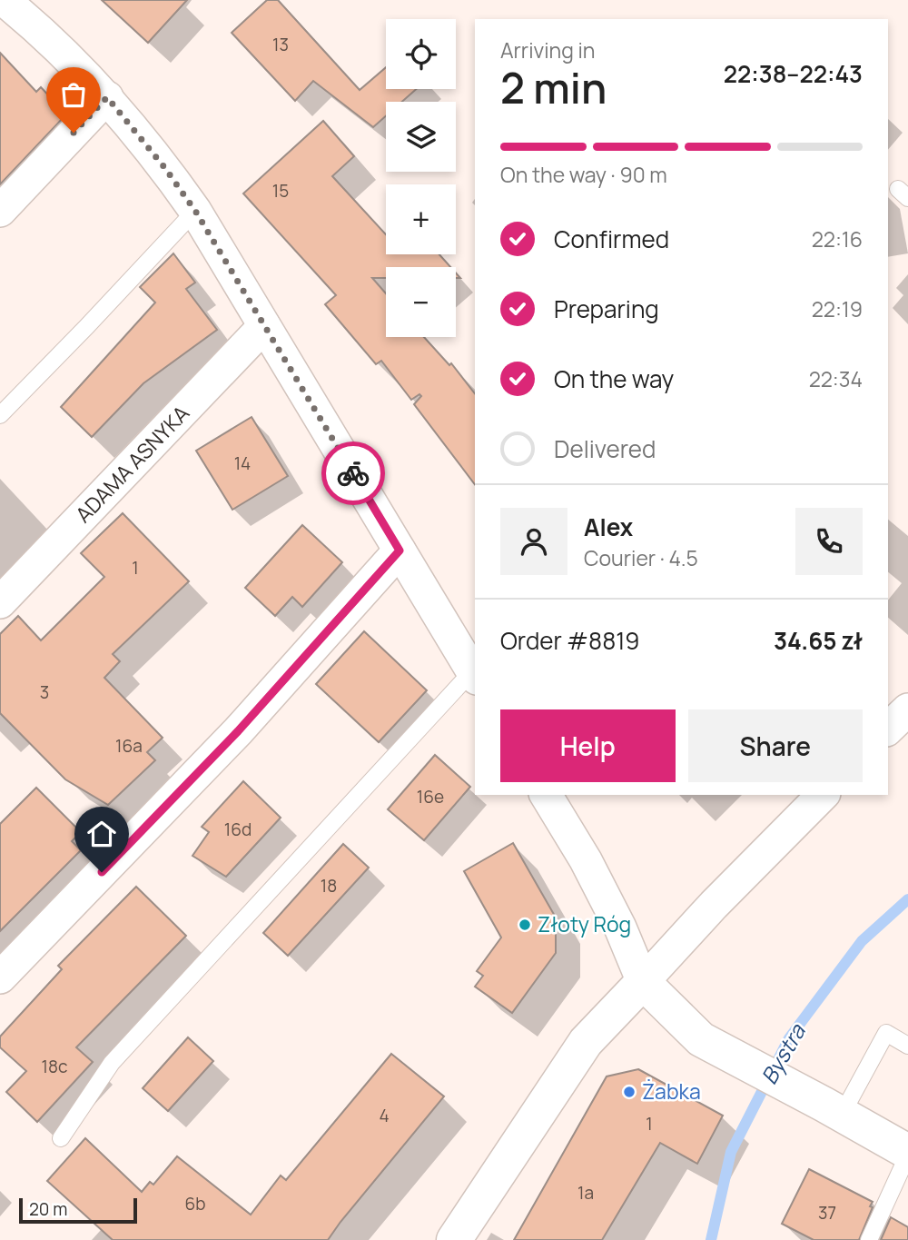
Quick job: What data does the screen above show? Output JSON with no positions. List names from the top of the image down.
{
  "streets": {
    "street": ["ADAMA ASNYKA"]
  },
  "water": ["Bystra"],
  "places": ["Złoty Róg", "Żabka"],
  "house_numbers": [
    "13",
    "15",
    "14",
    "1",
    "3",
    "16a",
    "16e",
    "16d",
    "18",
    "18c",
    "4",
    "1",
    "1a",
    "6b",
    "37"
  ],
  "scale_bar": "20 m",
  "page": {
    "map_buttons": ["+", "−"],
    "heading": ["2 min", "Arriving in", "22:38–22:43"],
    "panel": [
      "Alex",
      "Courier · 4.5",
      "Order #8819",
      "34.65 zł"
    ],
    "bar": "On the way · 90 m",
    "list": [
      ["Confirmed", "22:16"],
      ["Preparing", "22:19"],
      ["On the way", "22:34"],
      "Delivered"
    ],
    "buttons": ["Help", "Share"],
    "scale": "20 m"
  }
}
